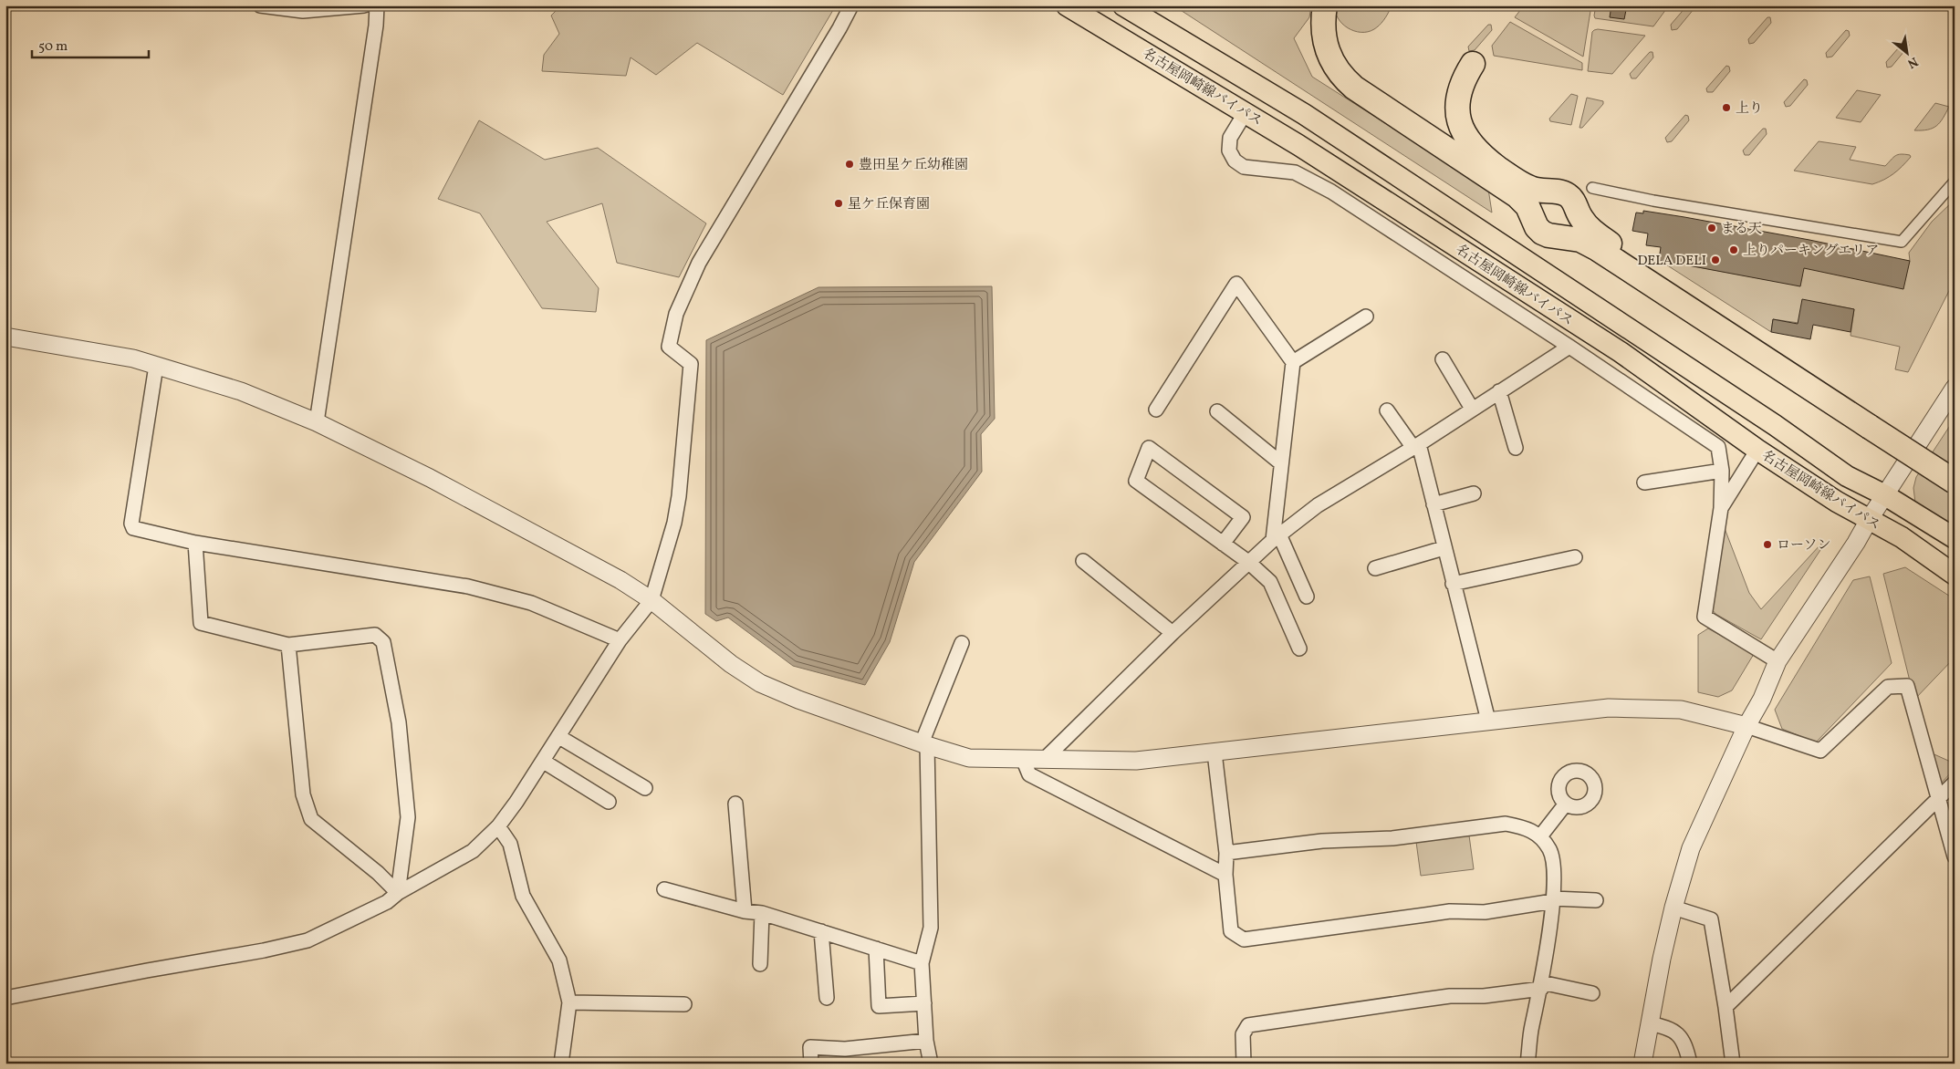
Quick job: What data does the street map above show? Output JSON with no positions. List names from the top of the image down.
{
  "streets": {
    "main road": ["名古屋岡崎線バイパス"]
  },
  "places": [
    "上り",
    "豊田星ケ丘幼稚園",
    "星ケ丘保育園",
    "まる天",
    "上りパーキングエリア",
    "DELA DELI",
    "ローソン"
  ],
  "scale_bar": "50 m",
  "north": "bottom right"
}
